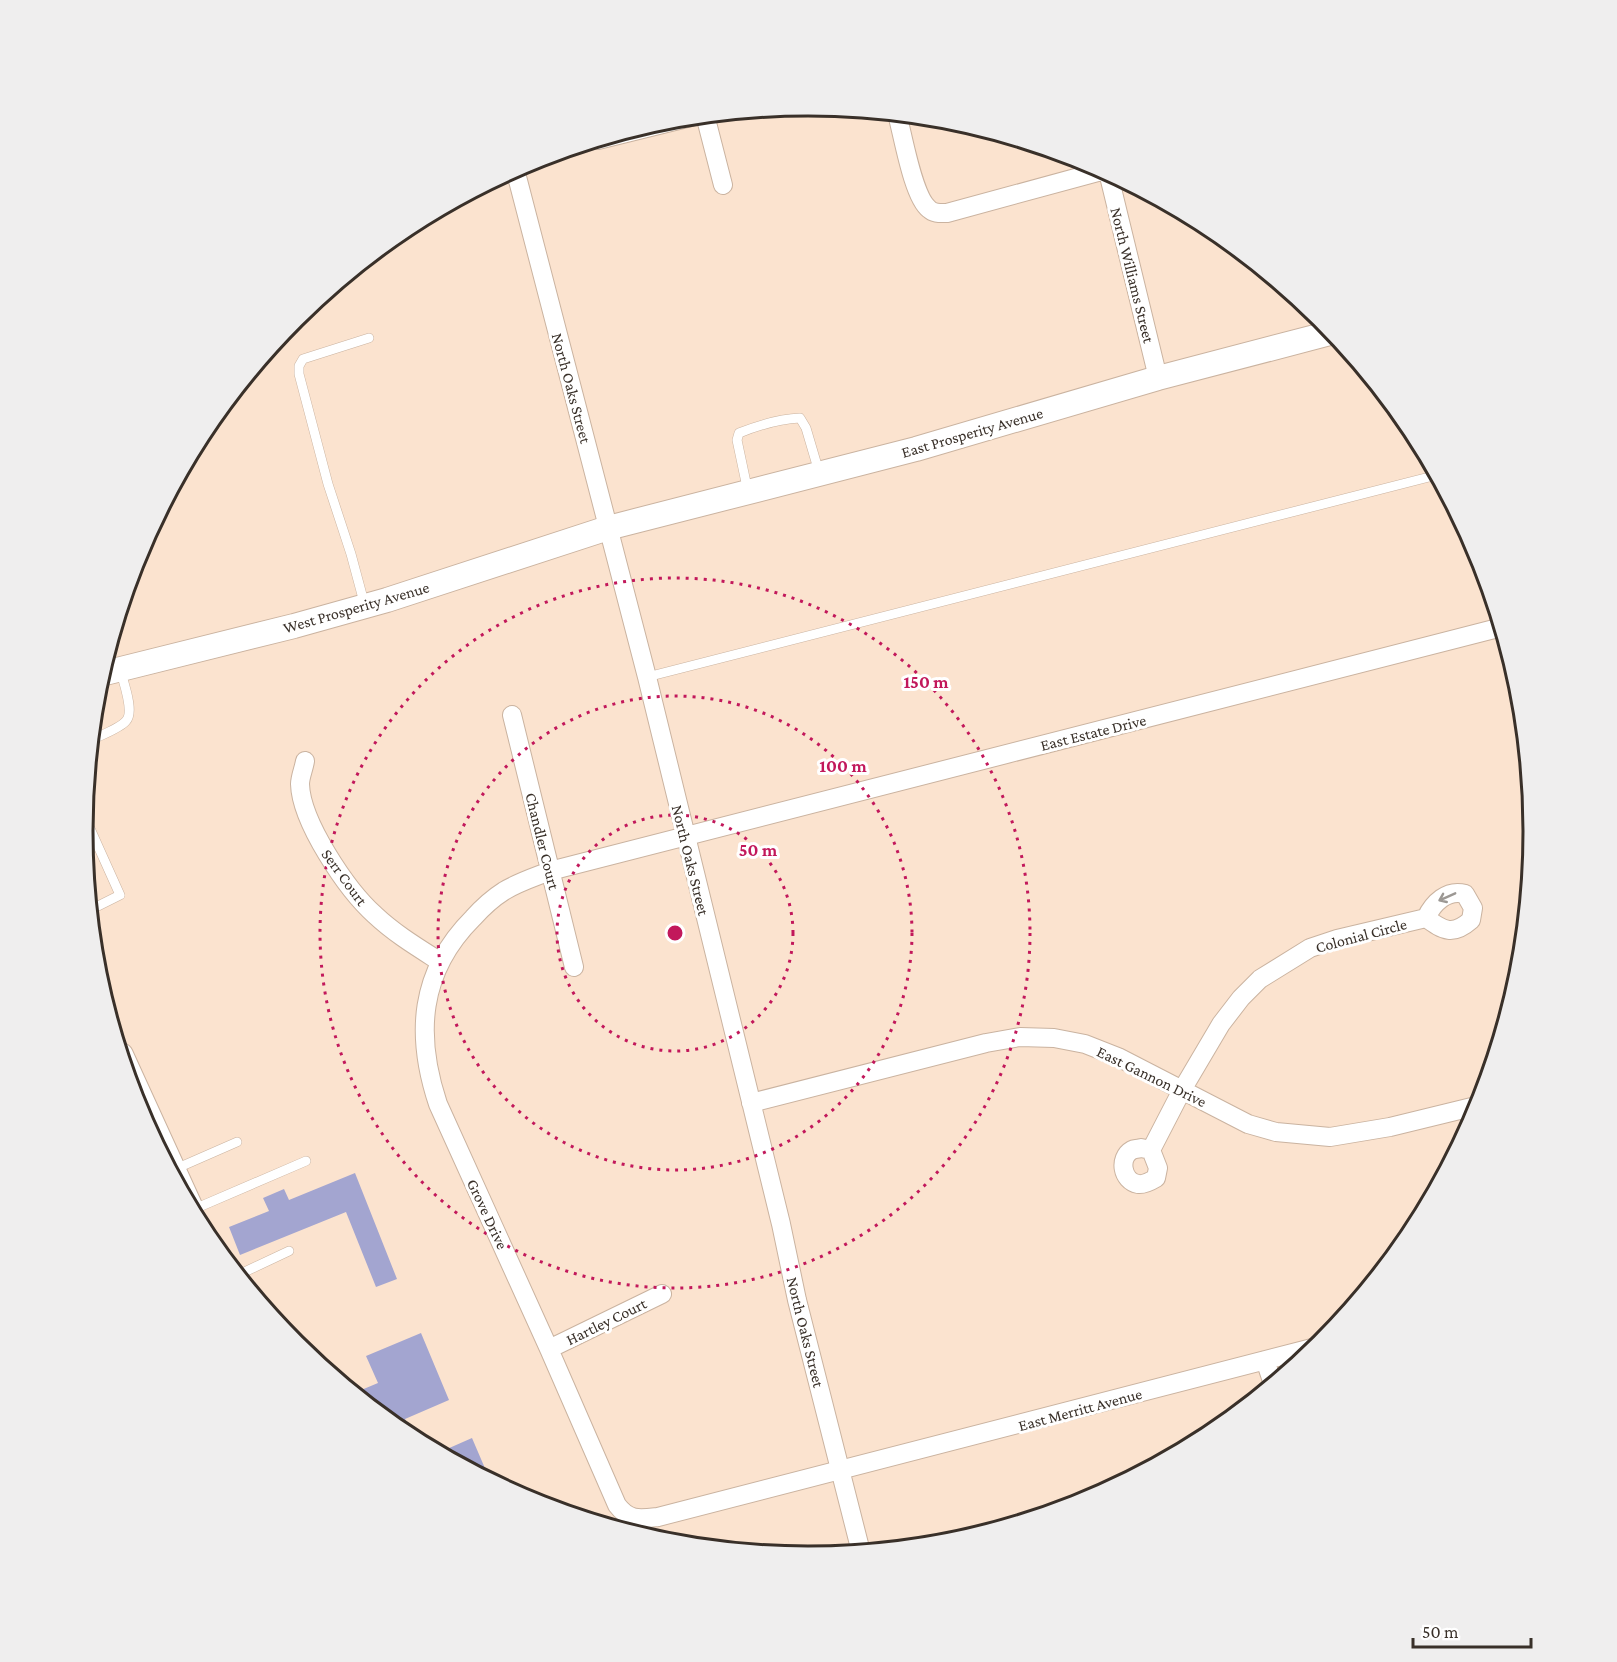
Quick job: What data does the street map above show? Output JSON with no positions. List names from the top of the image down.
{
  "streets": {
    "main road": ["East Prosperity Avenue", "West Prosperity Avenue"],
    "street": [
      "North Williams Street",
      "North Oaks Street",
      "East Estate Drive",
      "Chandler Court",
      "Serr Court",
      "Colonial Circle",
      "East Gannon Drive",
      "Grove Drive",
      "Hartley Court",
      "East Merritt Avenue"
    ]
  },
  "crossings": [
    ["North Williams Street", "East Prosperity Avenue"],
    ["North Oaks Street", "East Prosperity Avenue"],
    ["North Oaks Street", "West Prosperity Avenue"],
    ["North Oaks Street", "East Estate Drive"],
    ["North Oaks Street", "East Gannon Drive"],
    ["North Oaks Street", "Grove Drive"],
    ["North Oaks Street", "East Merritt Avenue"],
    ["East Prosperity Avenue", "West Prosperity Avenue"],
    ["East Estate Drive", "Grove Drive"],
    ["Chandler Court", "Grove Drive"],
    ["Serr Court", "Grove Drive"],
    ["Colonial Circle", "East Gannon Drive"],
    ["Grove Drive", "Hartley Court"],
    ["Grove Drive", "East Merritt Avenue"]
  ],
  "scale_bar": "50 m",
  "rings": ["150 m", "100 m", "50 m"]
}
